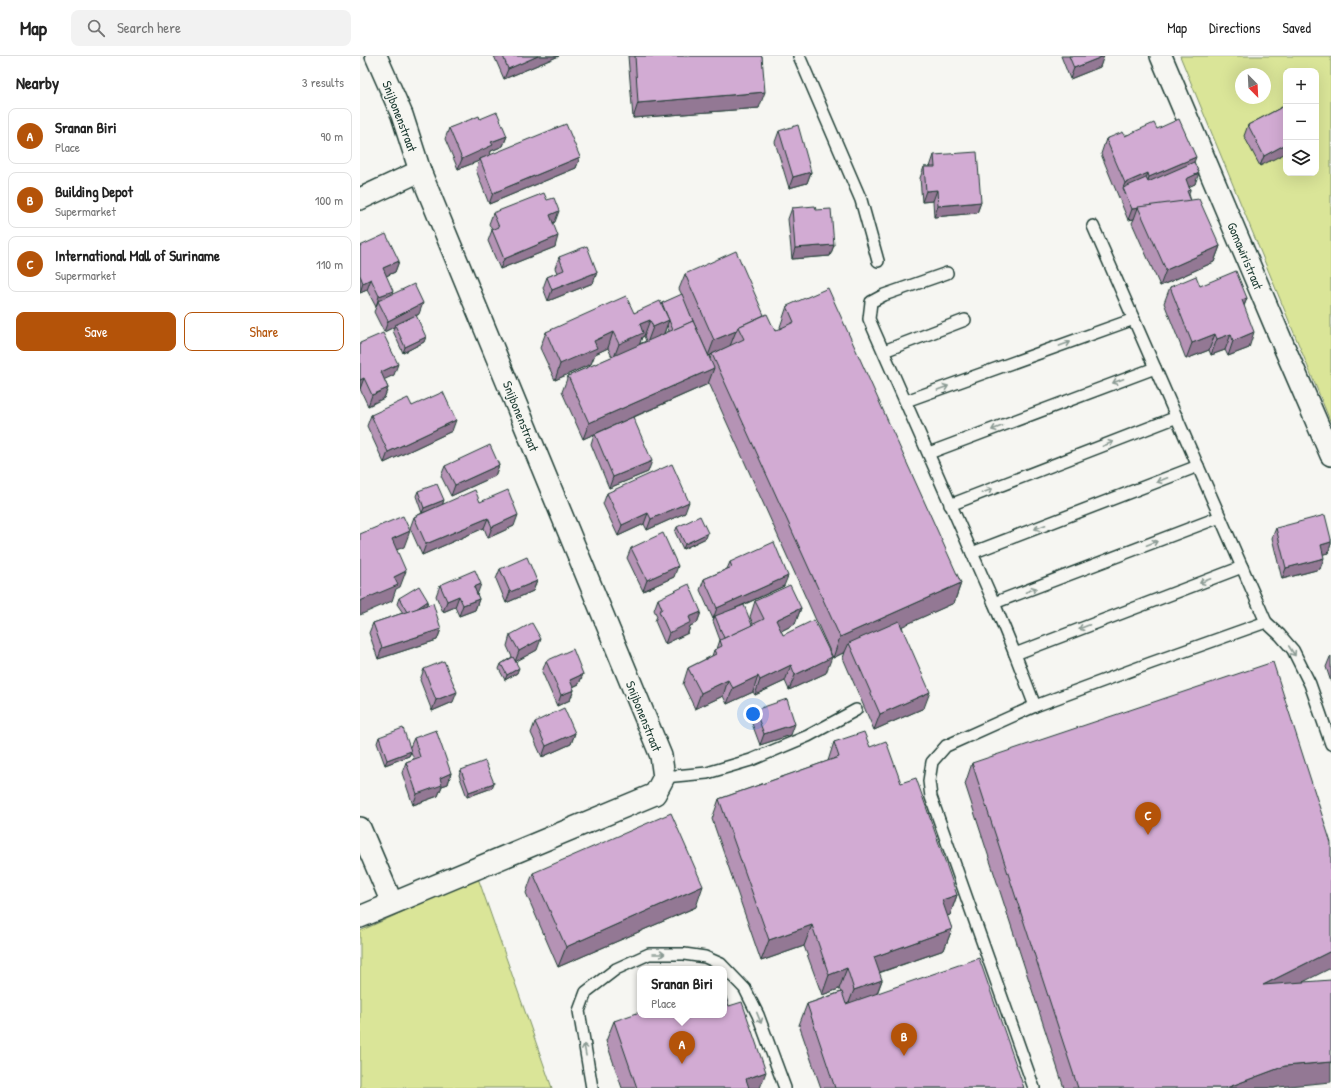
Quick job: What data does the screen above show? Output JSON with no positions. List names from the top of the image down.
{
  "streets": {
    "street": ["Snijbonenstraat", "Gomawiristraat"]
  },
  "north": "bottom right",
  "page": {
    "header": "Map",
    "search": "Search here",
    "nav": ["Map", "Directions", "Saved"],
    "heading": ["Nearby", "3 results"],
    "map_buttons": ["+", "−"],
    "list": [
      {
        "mark": "A",
        "name": "Sranan Biri",
        "note": "Place",
        "value": "90 m"
      },
      {
        "mark": "B",
        "name": "Building Depot",
        "note": "Supermarket",
        "value": "100 m"
      },
      {
        "mark": "C",
        "name": "International Mall of Suriname",
        "note": "Supermarket",
        "value": "110 m"
      }
    ],
    "buttons": ["Save", "Share"],
    "pins": ["C", "B", "A"],
    "popup": ["Sranan Biri", "Place"]
  }
}
